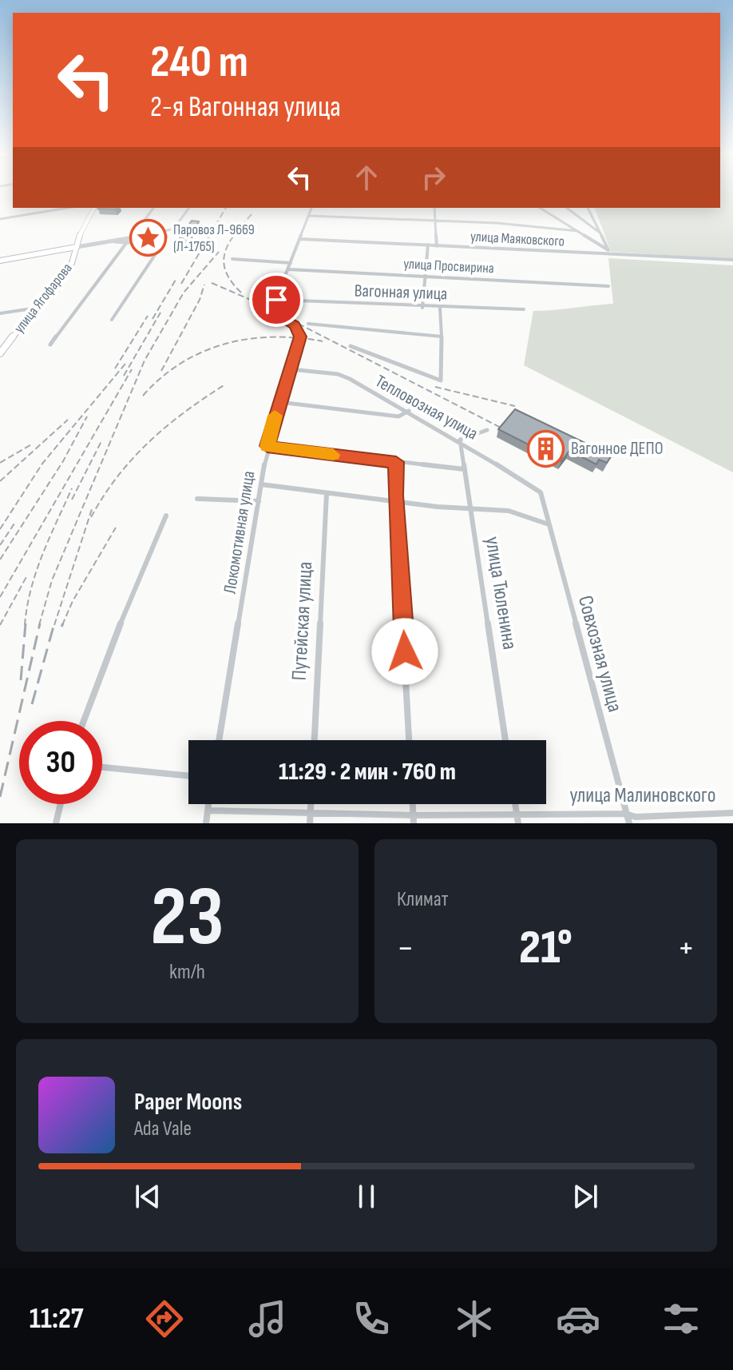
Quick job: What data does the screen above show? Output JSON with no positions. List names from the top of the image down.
{
  "streets": {
    "main road": ["улица Ягофарова"],
    "street": [
      "улица Маяковского",
      "улица Просвирина",
      "Вагонная улица",
      "Тепловозная улица",
      "Локомотивная улица",
      "улица Тюленина",
      "Путейская улица",
      "Совхозная улица",
      "улица Малиновского"
    ]
  },
  "crossings": [
    ["Вагонная улица", "Локомотивная улица"],
    ["Тепловозная улица", "Локомотивная улица"],
    ["Тепловозная улица", "улица Тюленина"],
    ["Тепловозная улица", "Совхозная улица"],
    ["Совхозная улица", "улица Малиновского"]
  ],
  "places": {
    "place": ["Паровоз Л-9669 (Л-1765)"],
    "building": ["Вагонное ДЕПО"]
  },
  "page": {
    "turn": ["240 m", "2-я Вагонная улица"],
    "limit": "30",
    "trip": "11:29 · 2 мин · 760 m",
    "tile": [
      ["23", "km/h"],
      "Климат"
    ],
    "heat": ["−", "21°", "+"],
    "song": ["Paper Moons", "Ada Vale"],
    "tabs": "11:27"
  }
}
